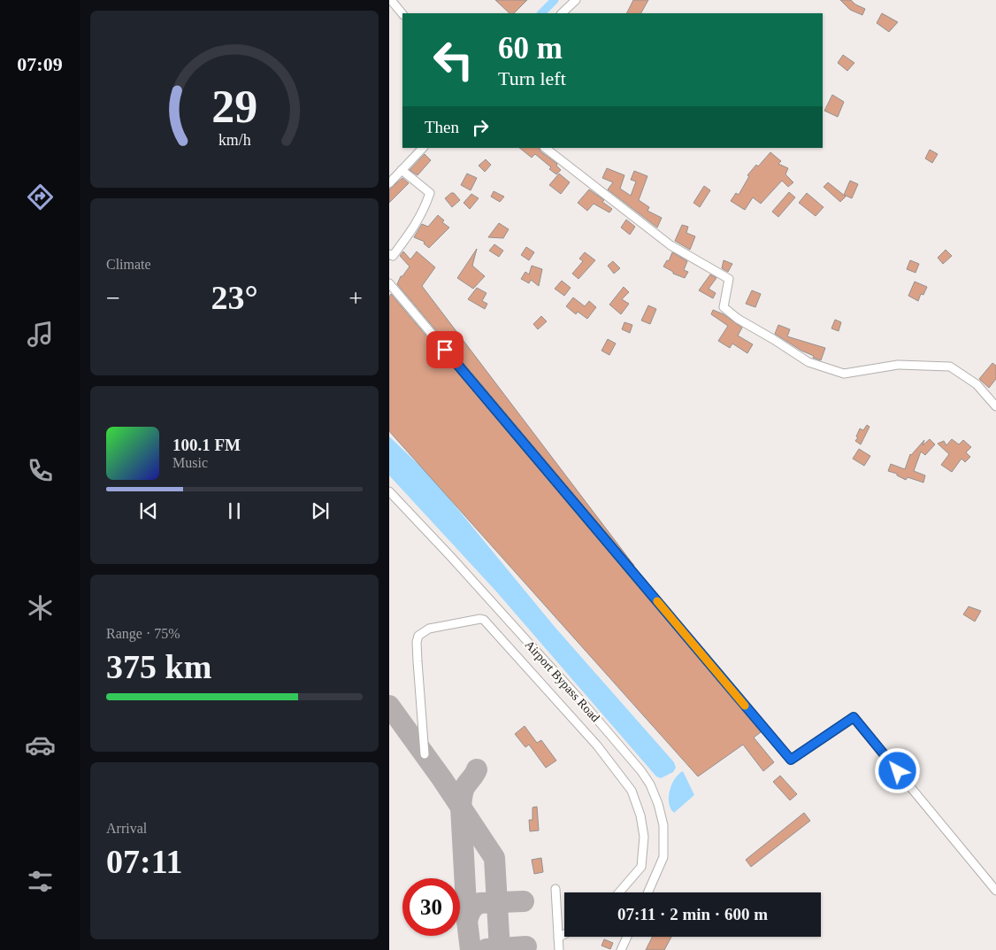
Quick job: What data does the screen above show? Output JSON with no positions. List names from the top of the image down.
{
  "streets": {
    "street": ["Airport Bypass Road"]
  },
  "page": {
    "tabs": "07:09",
    "turn": ["60 m", "Turn left"],
    "then": "Then",
    "tile": [
      "Climate",
      ["Range · 75%", "375 km"],
      ["Arrival", "07:11"]
    ],
    "heat": ["−", "23°", "+"],
    "song": ["100.1 FM", "Music"],
    "limit": "30",
    "trip": "07:11 · 2 min · 600 m",
    "gauge": ["29", "km/h"]
  }
}
